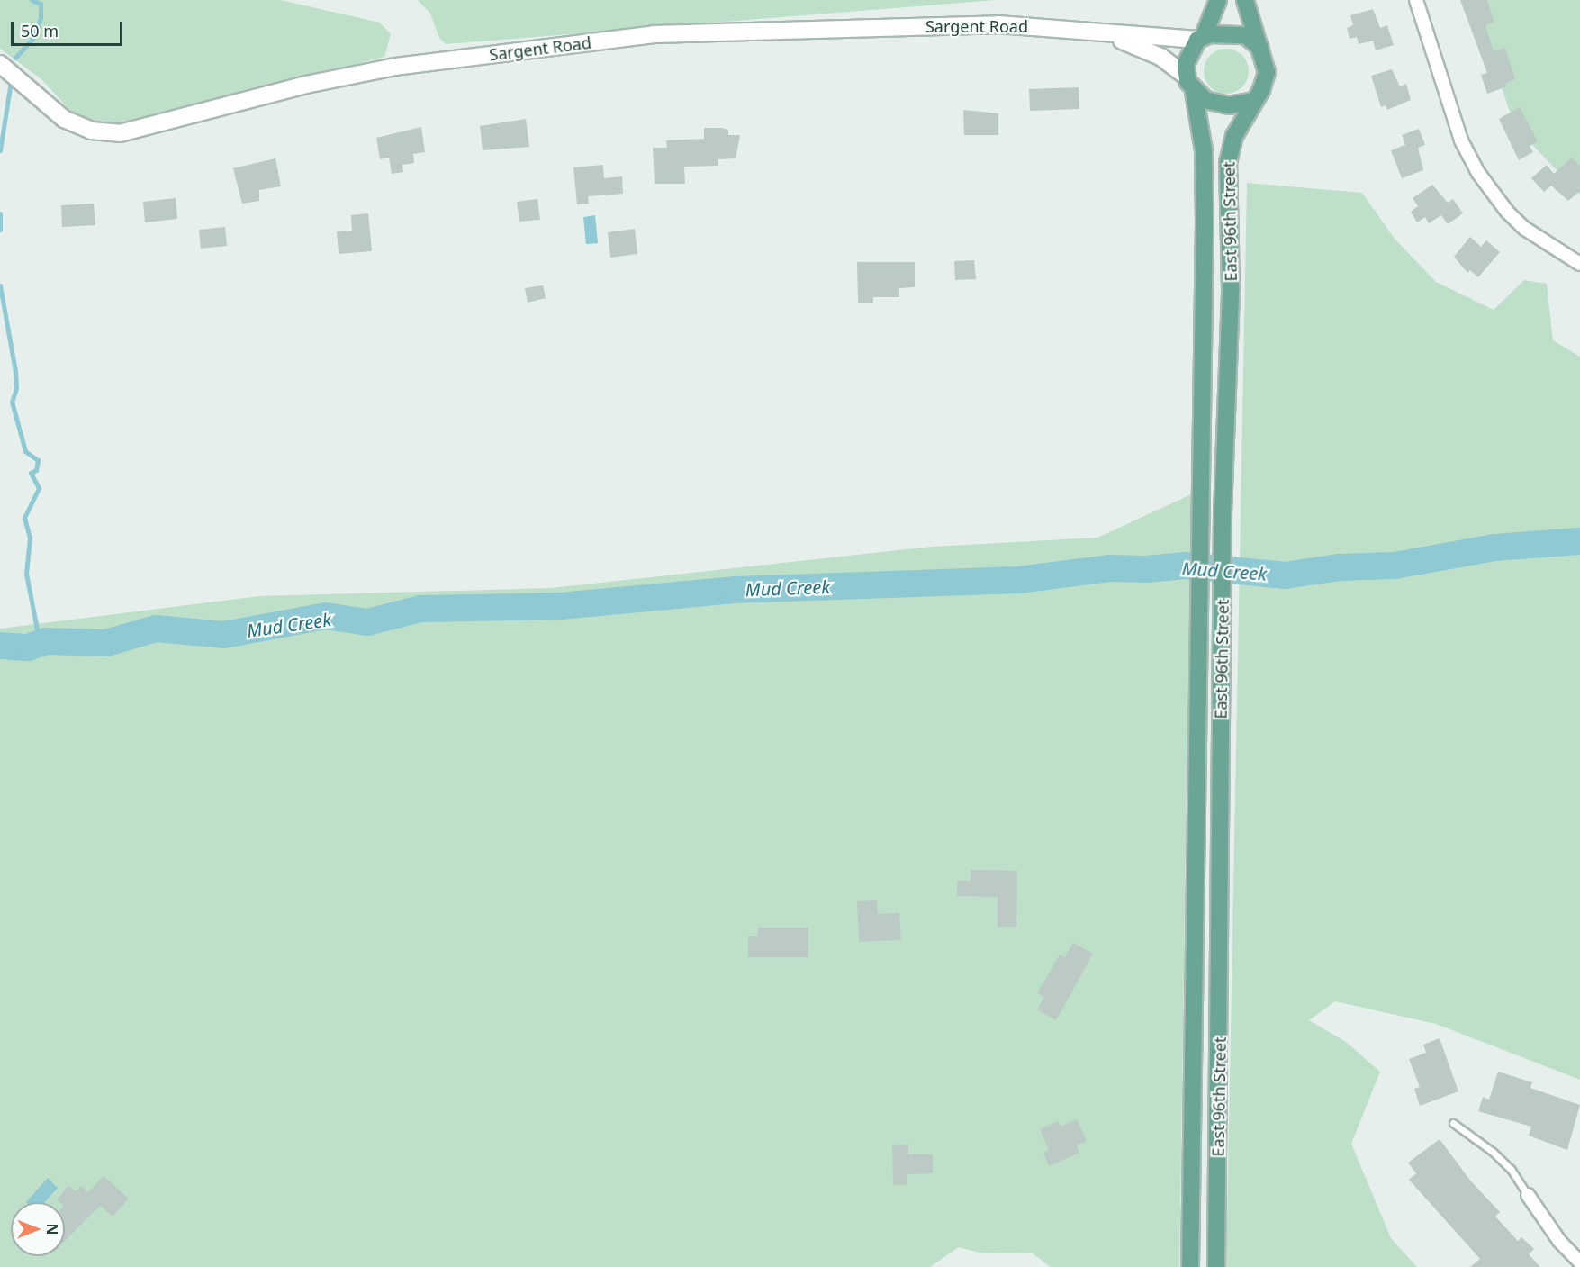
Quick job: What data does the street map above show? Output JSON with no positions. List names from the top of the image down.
{
  "streets": {
    "main road": ["East 96th Street"],
    "street": ["Sargent Road"]
  },
  "crossings": [
    ["Sargent Road", "East 96th Street"]
  ],
  "water": ["Mud Creek"],
  "scale_bar": "50 m",
  "north": "right"
}
